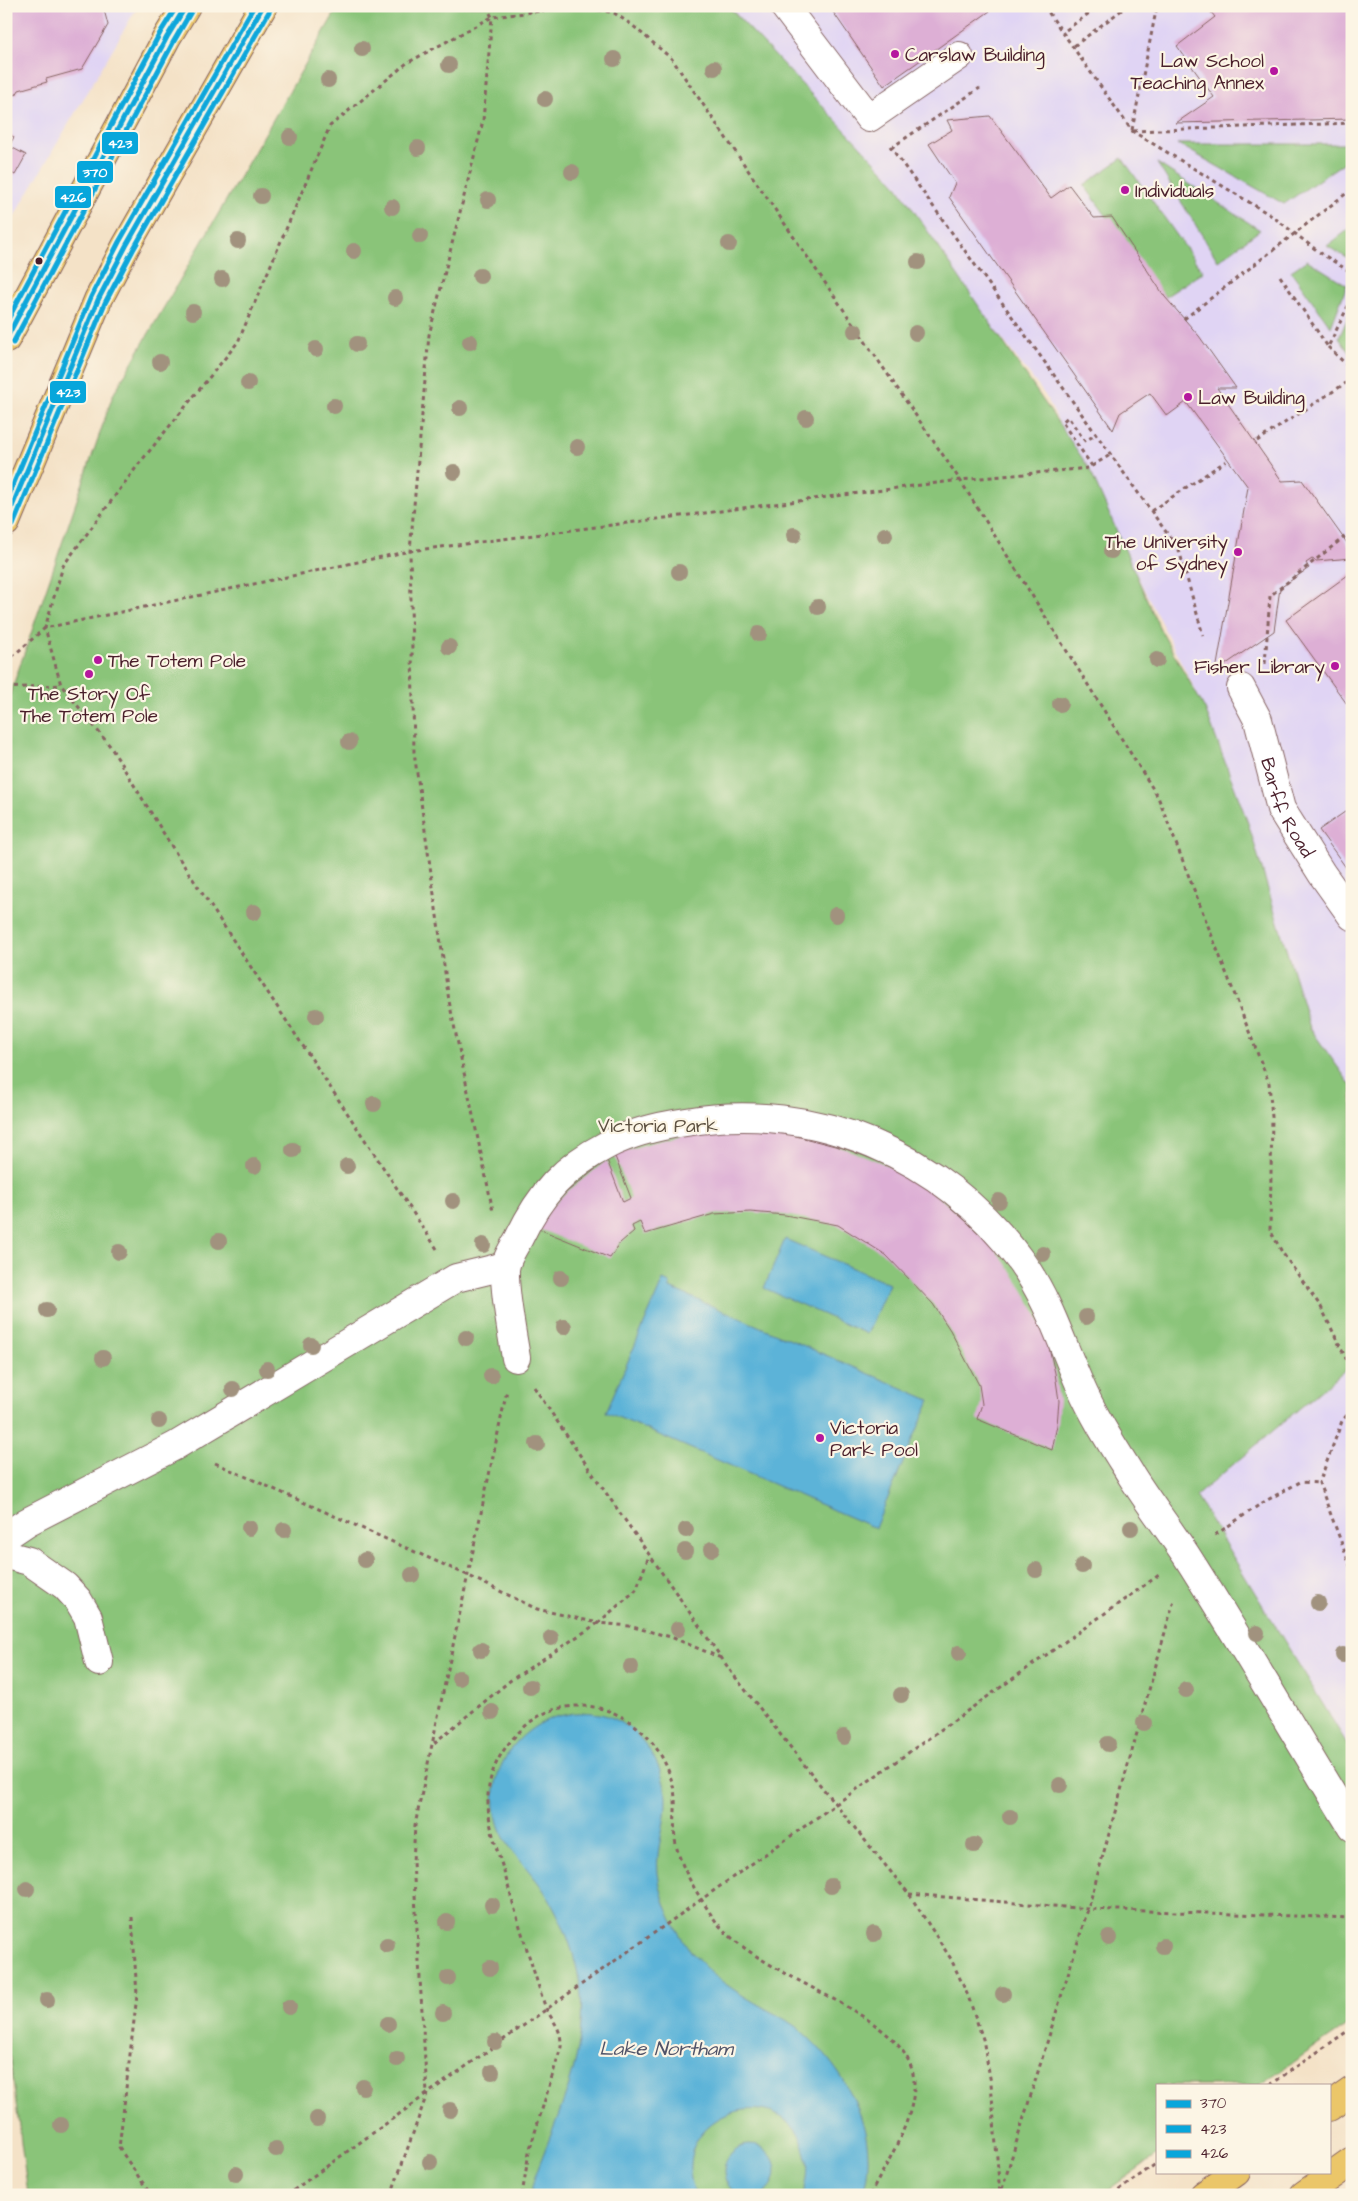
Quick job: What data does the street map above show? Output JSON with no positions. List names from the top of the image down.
{
  "streets": {
    "lane": ["Barff Road"]
  },
  "water": ["Lake Northam"],
  "parks": ["Victoria Park"],
  "places": [
    "Carslaw Building",
    "Law School Teaching Annex",
    "Individuals",
    "Law Building",
    "The University of Sydney",
    "The Totem Pole",
    "Fisher Library",
    "The Story Of The Totem Pole",
    "Victoria Park Pool"
  ],
  "lines": ["transit line 370", "transit line 426", "transit line 423"],
  "legend": ["370", "423", "426"]
}
